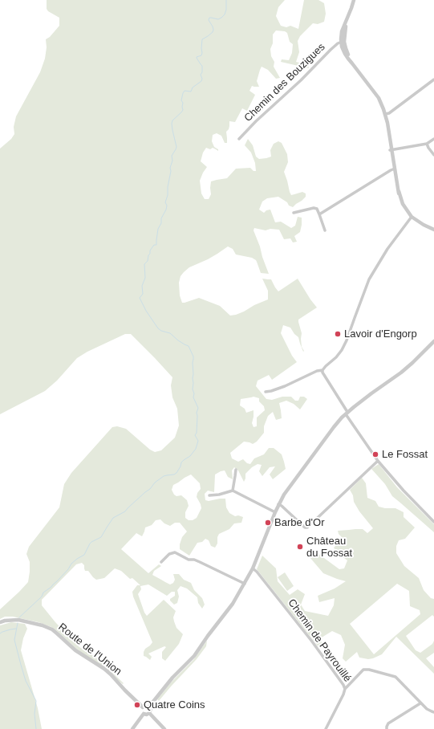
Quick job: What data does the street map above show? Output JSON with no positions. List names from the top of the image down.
{
  "streets": {
    "street": ["Chemin des Bouzigues", "Chemin de Payrouillé", "Route de l'Union"]
  },
  "places": [
    "Lavoir d'Engorp",
    "Le Fossat",
    "Barbe d'Or",
    "Château du Fossat",
    "Quatre Coins"
  ]
}
